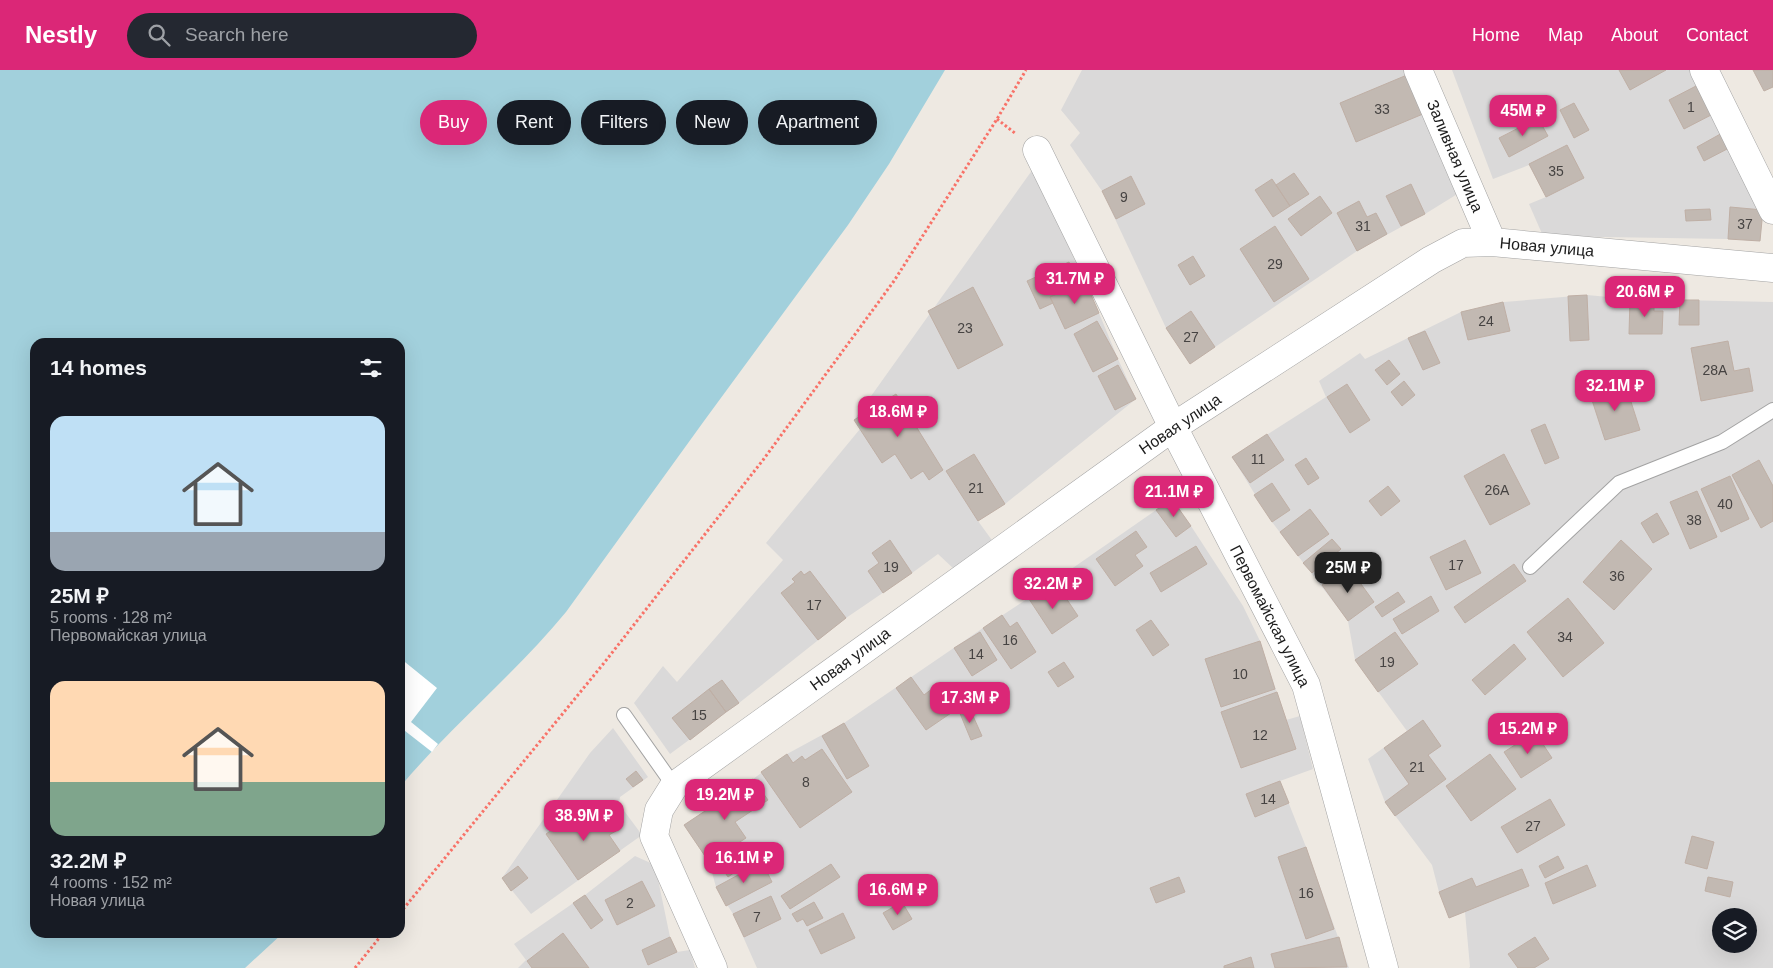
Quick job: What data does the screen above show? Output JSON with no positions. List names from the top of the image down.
{
  "streets": {
    "street": ["Заливная улица", "Новая улица", "Первомайская улица"]
  },
  "crossings": [
    ["Заливная улица", "Новая улица"],
    ["Новая улица", "Первомайская улица"]
  ],
  "house_numbers": [
    "1",
    "33",
    "35",
    "9",
    "37",
    "31",
    "29",
    "24",
    "23",
    "27",
    "28А",
    "11",
    "21",
    "26А",
    "40",
    "38",
    "17",
    "19",
    "36",
    "17",
    "34",
    "16",
    "14",
    "19",
    "10",
    "15",
    "12",
    "21",
    "8",
    "14",
    "27",
    "16",
    "2",
    "7"
  ],
  "page": {
    "header": "Nestly",
    "search": "Search here",
    "nav": [
      "Home",
      "Map",
      "About",
      "Contact"
    ],
    "price": [
      "45M ₽",
      "31.7M ₽",
      "20.6M ₽",
      "32.1M ₽",
      "18.6M ₽",
      "21.1M ₽",
      "25M ₽",
      "32.2M ₽",
      "17.3M ₽",
      "15.2M ₽",
      "19.2M ₽",
      "38.9M ₽",
      "16.1M ₽",
      "16.6M ₽"
    ],
    "chip": [
      "Buy",
      "Rent",
      "Filters",
      "New",
      "Apartment"
    ],
    "heading": "14 homes",
    "list": [
      {
        "name": "25M ₽",
        "note": "5 rooms · 128 m² · Первомайская улица"
      },
      {
        "name": "32.2M ₽",
        "note": "4 rooms · 152 m² · Новая улица"
      }
    ]
  }
}
